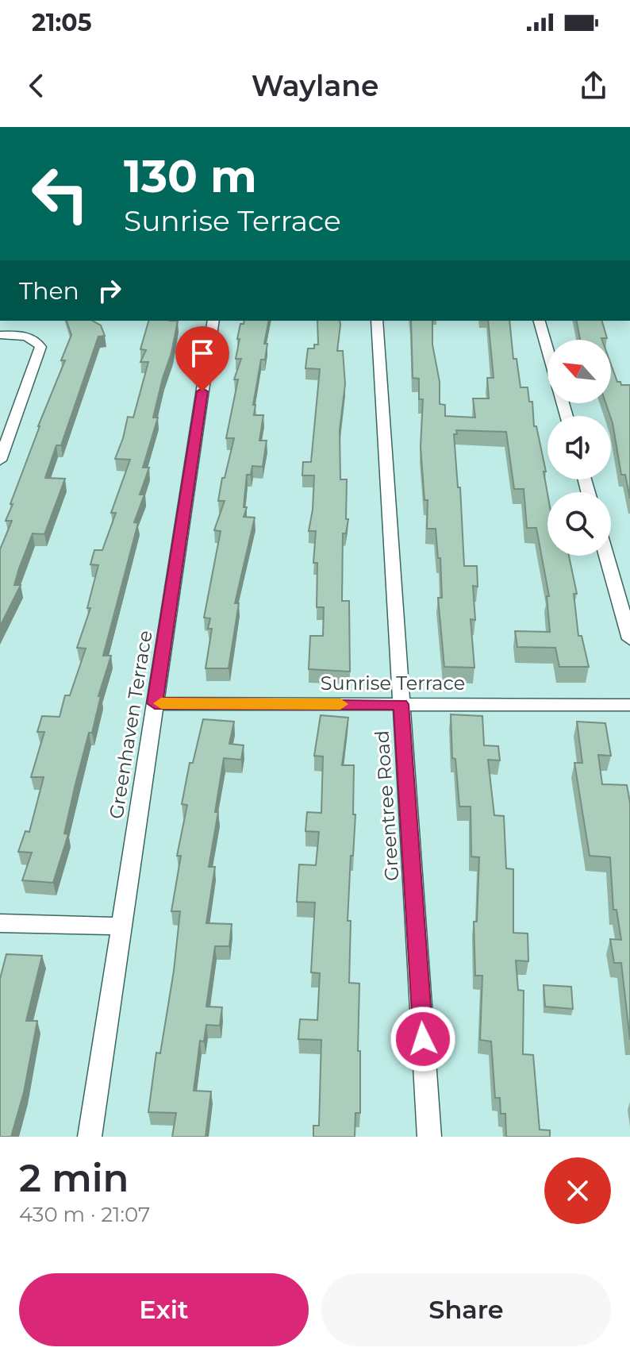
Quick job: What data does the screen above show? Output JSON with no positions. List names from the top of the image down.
{
  "streets": {
    "street": ["Sunrise Terrace", "Greenhaven Terrace", "Greentree Road"]
  },
  "crossings": [
    ["Sunrise Terrace", "Greenhaven Terrace"],
    ["Sunrise Terrace", "Greentree Road"]
  ],
  "north": "top left",
  "page": {
    "status": "21:05",
    "header": "Waylane",
    "turn": ["130 m", "Sunrise Terrace"],
    "then": "Then",
    "heading": ["2 min", "430 m · 21:07"],
    "buttons": ["Exit", "Share"]
  }
}
